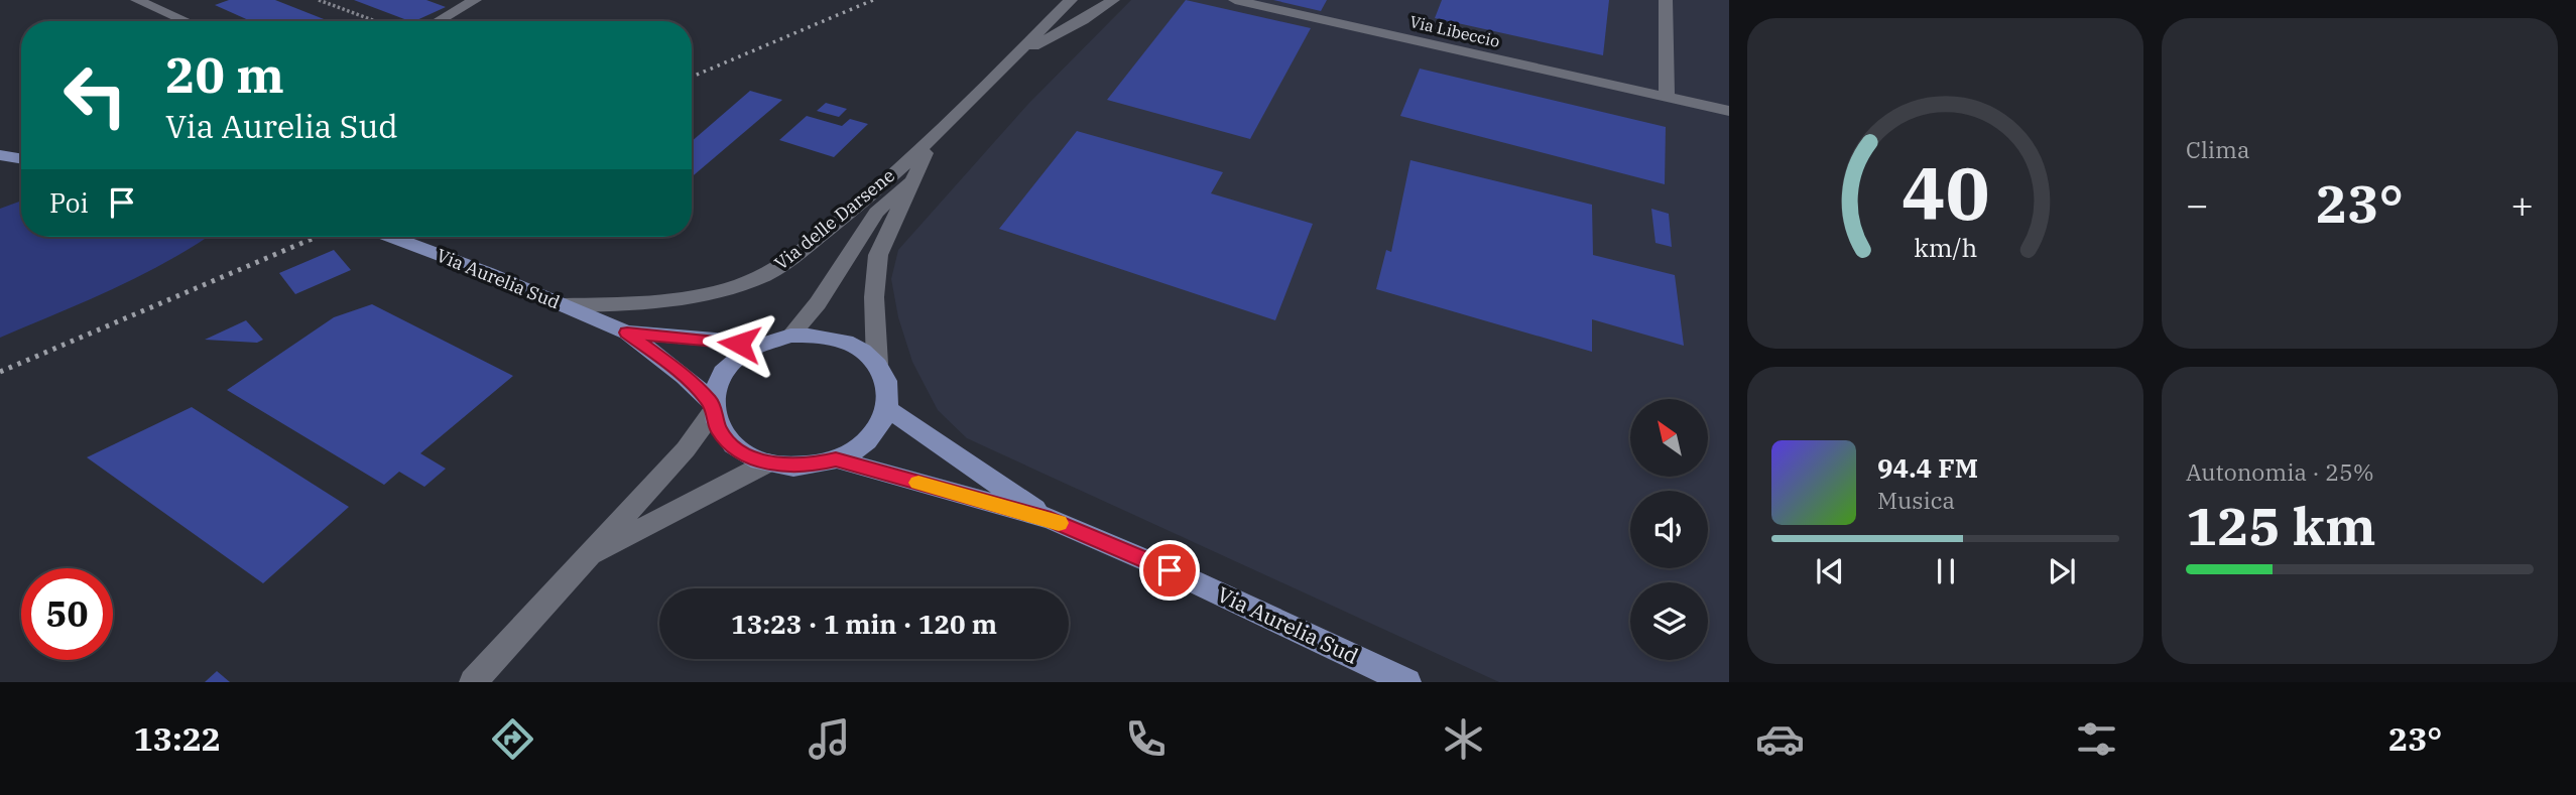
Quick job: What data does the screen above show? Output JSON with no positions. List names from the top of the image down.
{
  "streets": {
    "main road": ["Via Aurelia Sud"],
    "street": ["Via Libeccio", "Via delle Darsene"]
  },
  "crossings": [
    ["Via delle Darsene", "Via Aurelia Sud"]
  ],
  "north": "top left",
  "page": {
    "tile": [
      "Clima",
      ["Autonomia · 25%", "125 km"]
    ],
    "turn": ["20 m", "Via Aurelia Sud"],
    "then": "Poi",
    "heat": ["−", "23°", "+"],
    "song": ["94.4 FM", "Musica"],
    "limit": "50",
    "trip": "13:23 · 1 min · 120 m",
    "tabs": ["13:22", "23°"],
    "gauge": ["40", "km/h"]
  }
}
